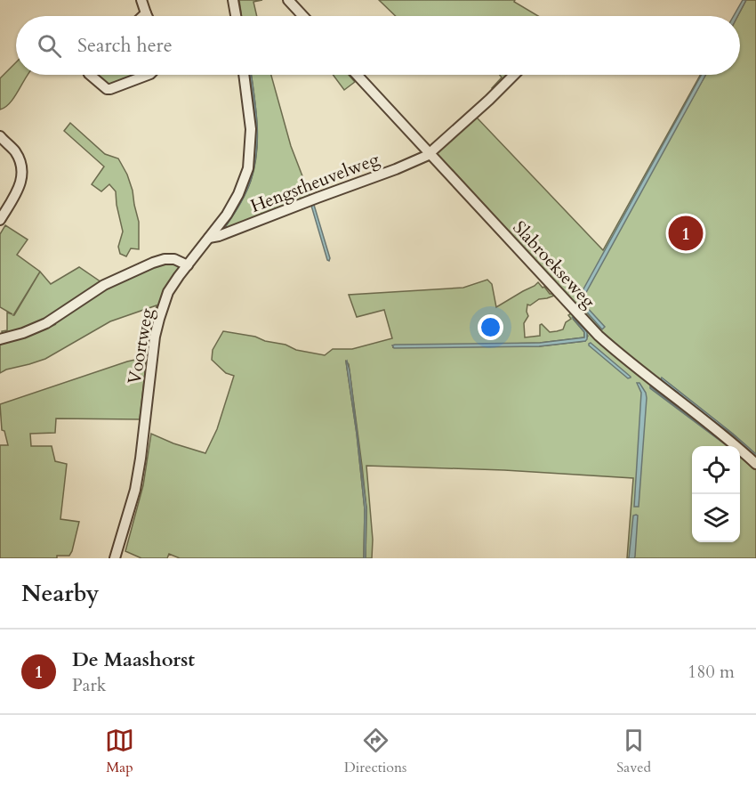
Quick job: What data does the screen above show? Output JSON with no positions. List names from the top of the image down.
{
  "streets": {
    "street": ["Hengstheuvelweg", "Slabroekseweg", "Voortweg"]
  },
  "crossings": [
    ["Hengstheuvelweg", "Slabroekseweg"],
    ["Hengstheuvelweg", "Voortweg"]
  ],
  "page": {
    "search": "Search here",
    "pins": "1",
    "heading": "Nearby",
    "list": [
      {
        "mark": "1",
        "name": "De Maashorst",
        "note": "Park",
        "value": "180 m"
      }
    ],
    "nav": ["Map", "Directions", "Saved"]
  }
}
